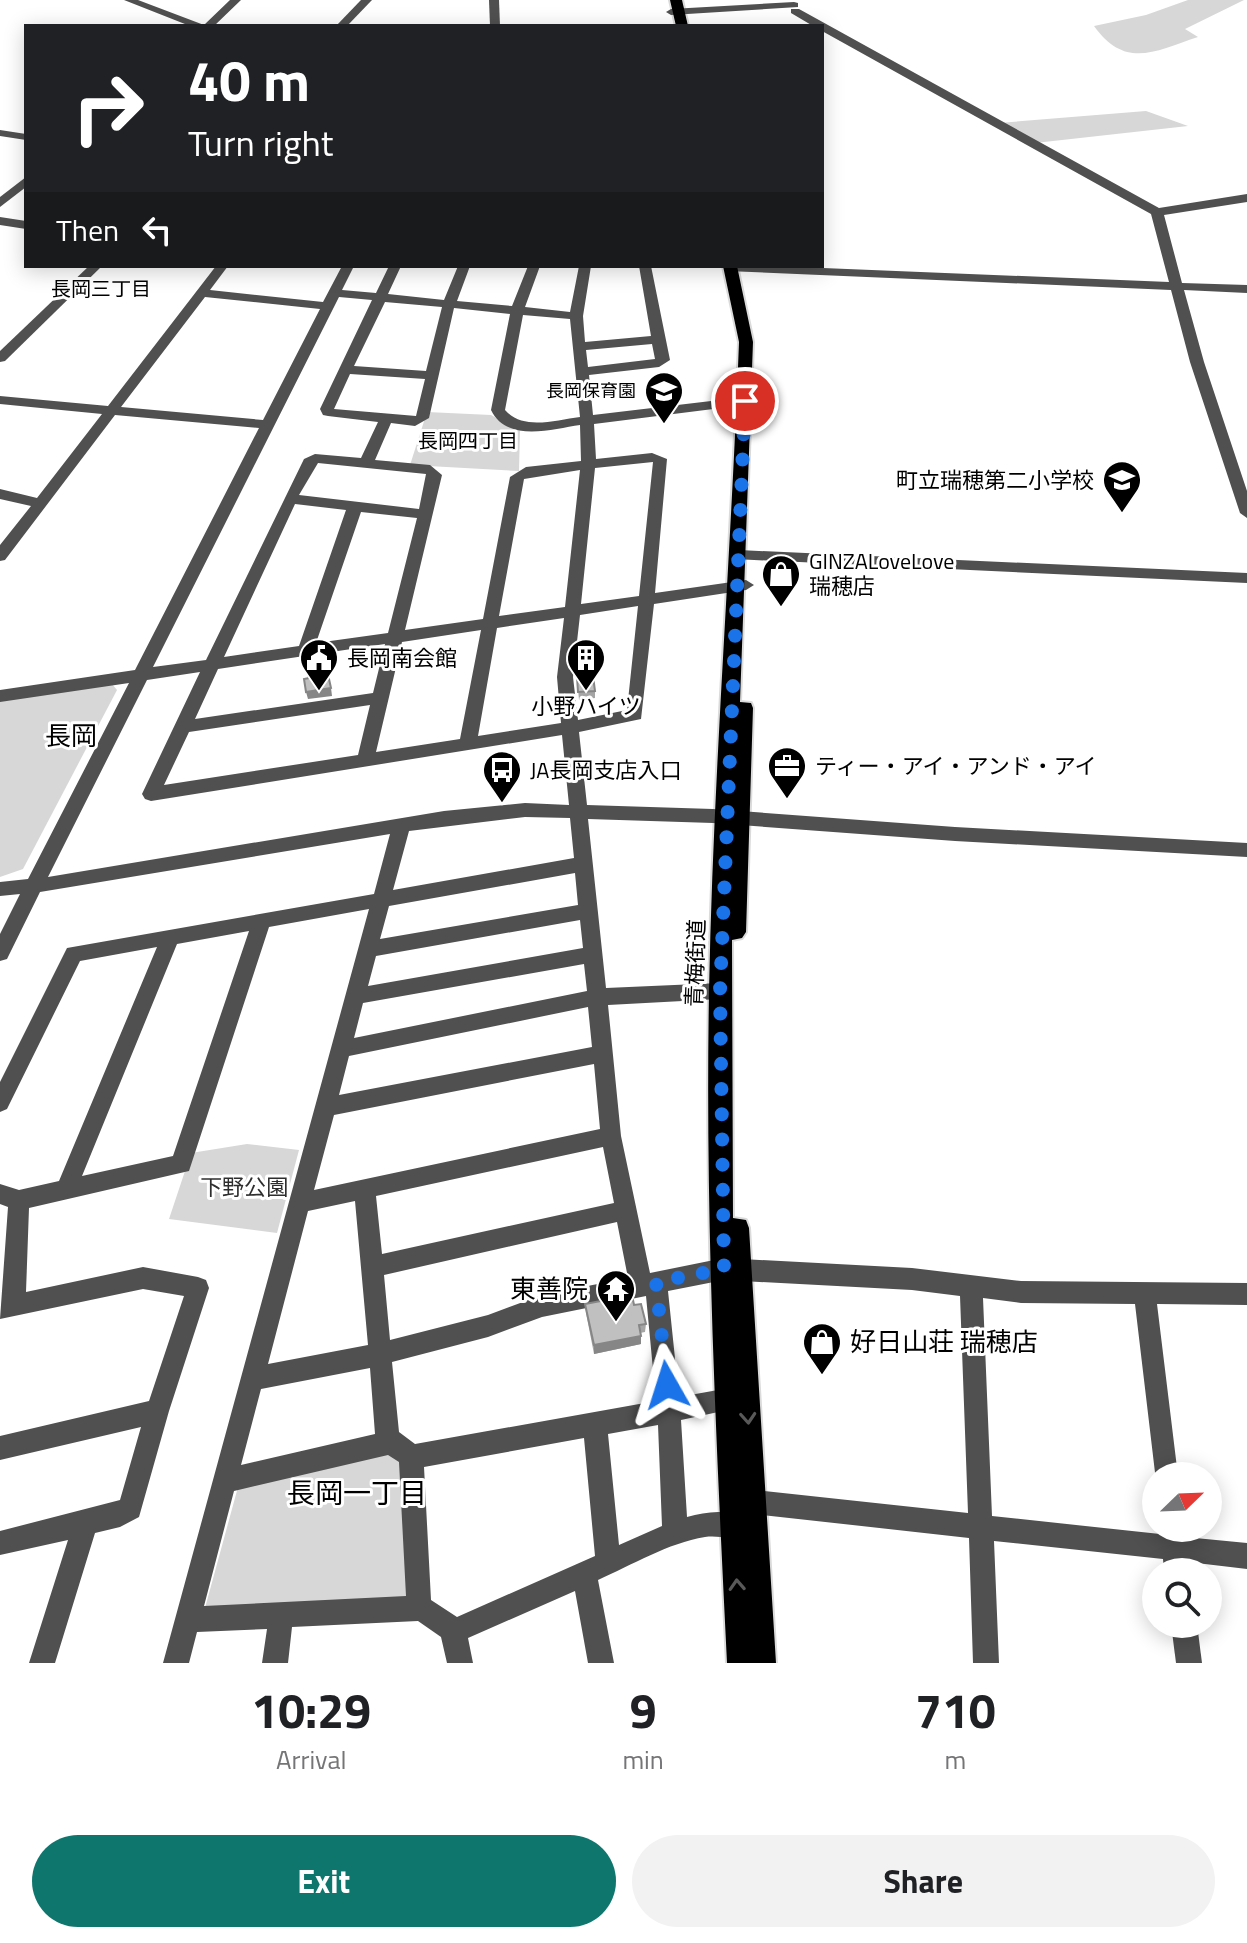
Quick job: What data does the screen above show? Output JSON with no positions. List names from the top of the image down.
{
  "streets": {
    "main road": ["青梅街道"]
  },
  "districts": [
    "長岡三丁目",
    "長岡四丁目",
    "長岡",
    "長岡一丁目"
  ],
  "parks": ["下野公園"],
  "places": {
    "school or university": ["長岡保育園", "町立瑞穂第二小学校"],
    "shop": ["GINZALoveLove 瑞穂店", "好日山荘 瑞穂店"],
    "public building": ["長岡南会館"],
    "building": ["小野ハイツ"],
    "office": ["ティー・アイ・アンド・アイ"],
    "bus stop": ["JA長岡支店入口"],
    "temple": ["東善院"]
  },
  "north": "top right",
  "page": {
    "turn": ["40 m", "Turn right"],
    "then": "Then",
    "eta": [
      "10:29",
      "Arrival",
      "9",
      "min",
      "710",
      "m"
    ],
    "buttons": ["Exit", "Share"]
  }
}
